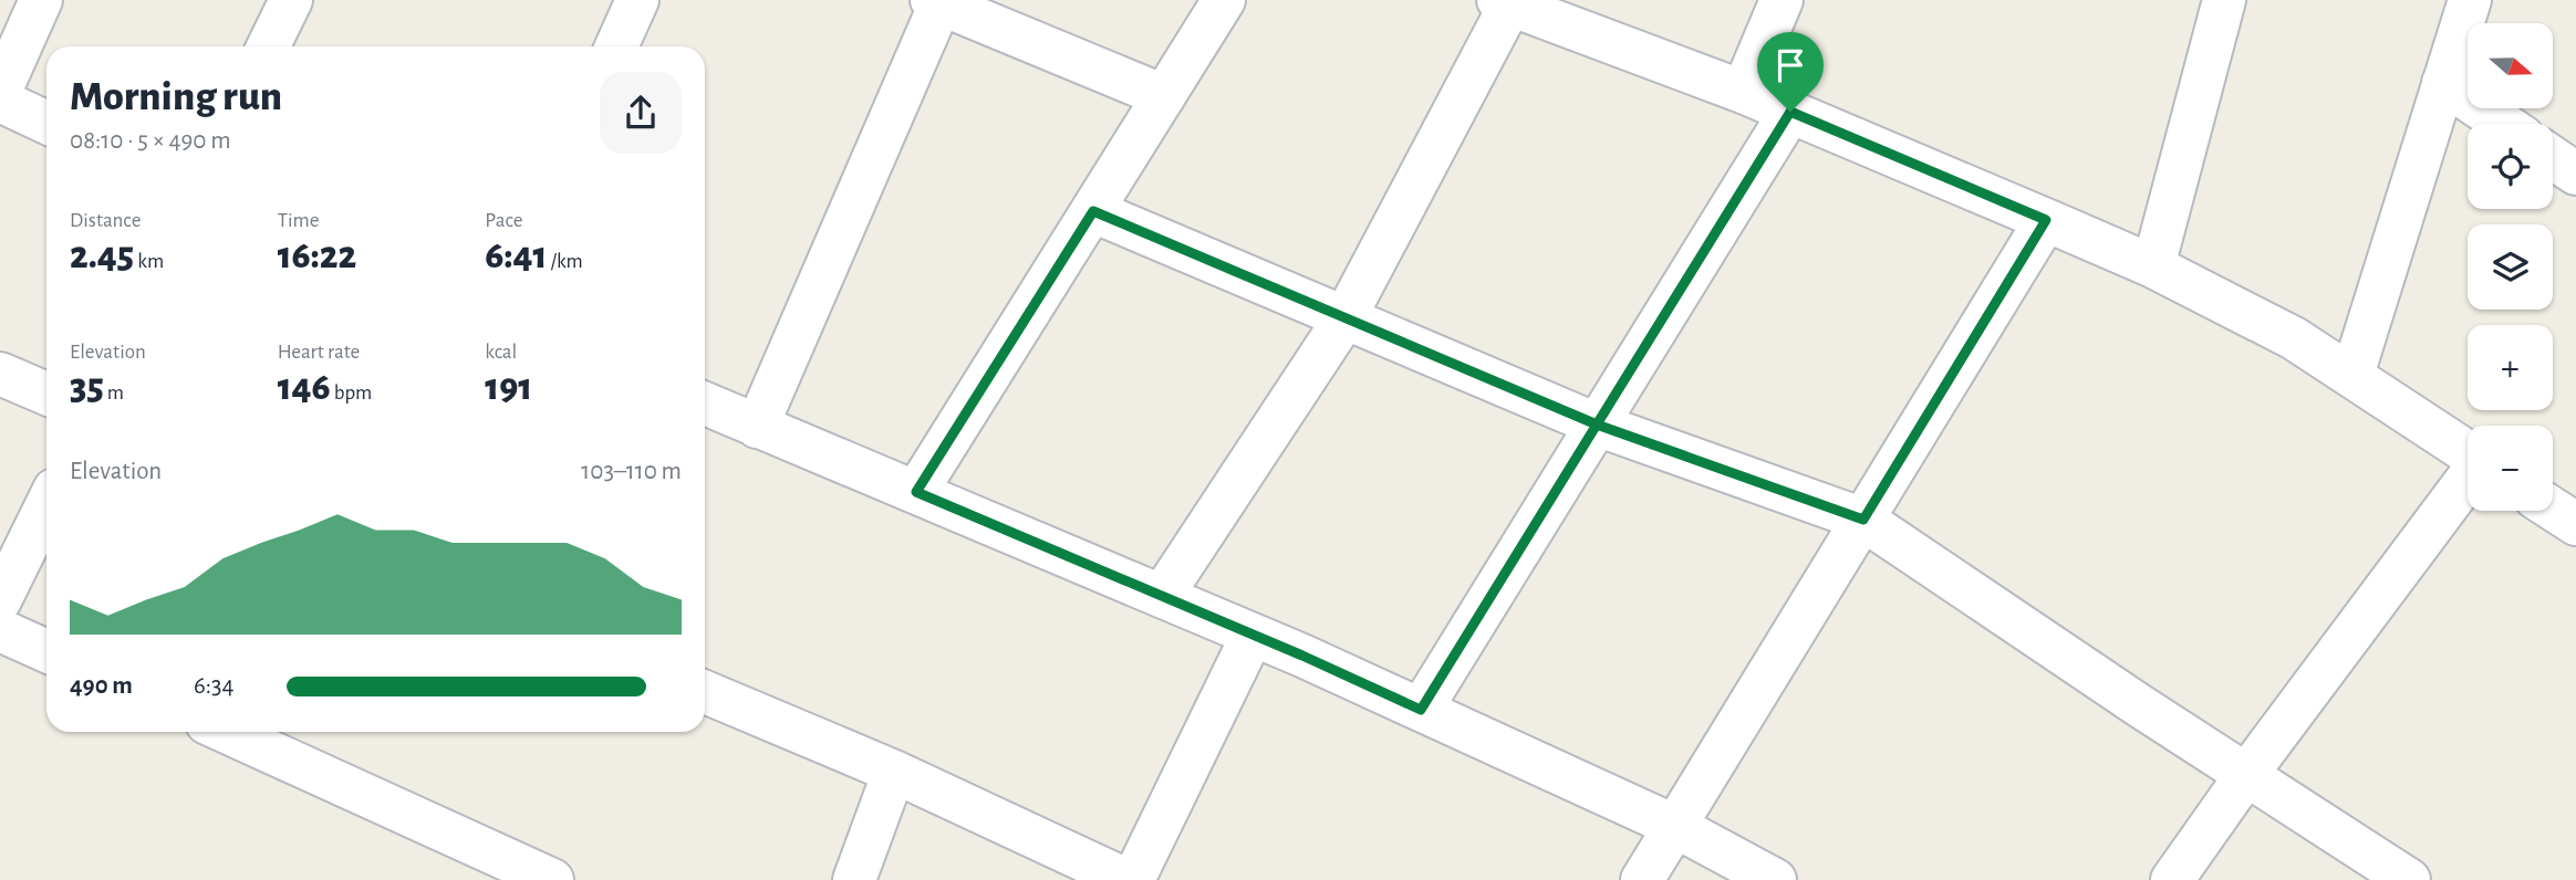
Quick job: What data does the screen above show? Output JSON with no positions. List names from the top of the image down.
{
  "north": "right",
  "page": {
    "map_buttons": ["+", "−"],
    "heading": ["Morning run", "08:10 · 5 × 490 m"],
    "stats": [
      ["Distance", "2.45 km"],
      ["Time", "16:22"],
      ["Pace", "6:41 /km"],
      ["Elevation", "35 m"],
      ["Heart rate", "146 bpm"],
      ["kcal", "191"]
    ],
    "chart": ["Elevation", "103–110 m"],
    "list": [
      {
        "name": "490 m",
        "note": "6:34"
      }
    ]
  }
}
